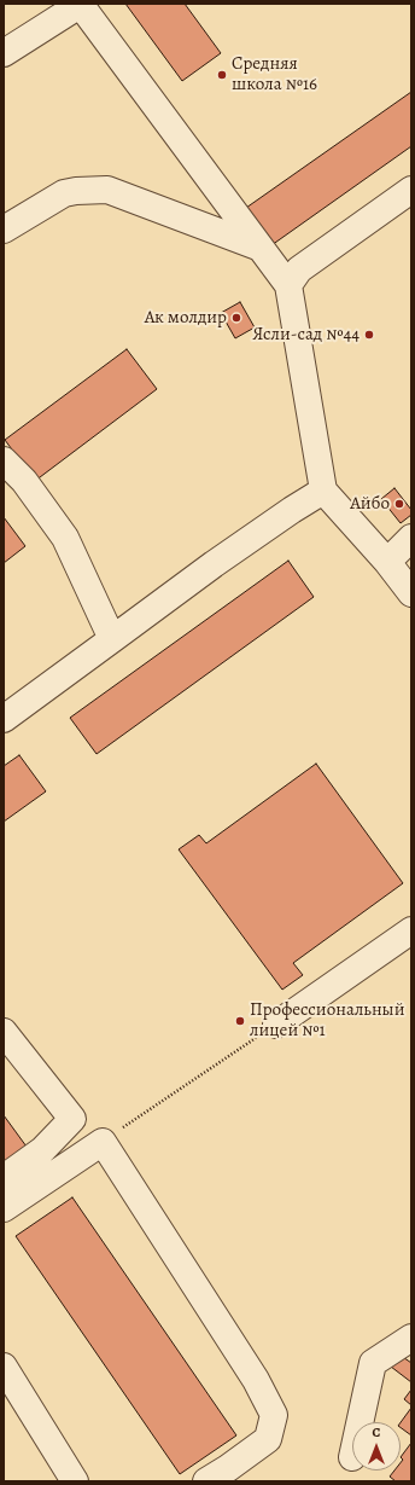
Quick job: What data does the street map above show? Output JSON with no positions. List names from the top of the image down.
{
  "places": [
    "Средняя школа №16",
    "Ак молдир",
    "Ясли-сад №44",
    "Айбо",
    "Профессиональный лицей №1"
  ],
  "north": "top"
}
